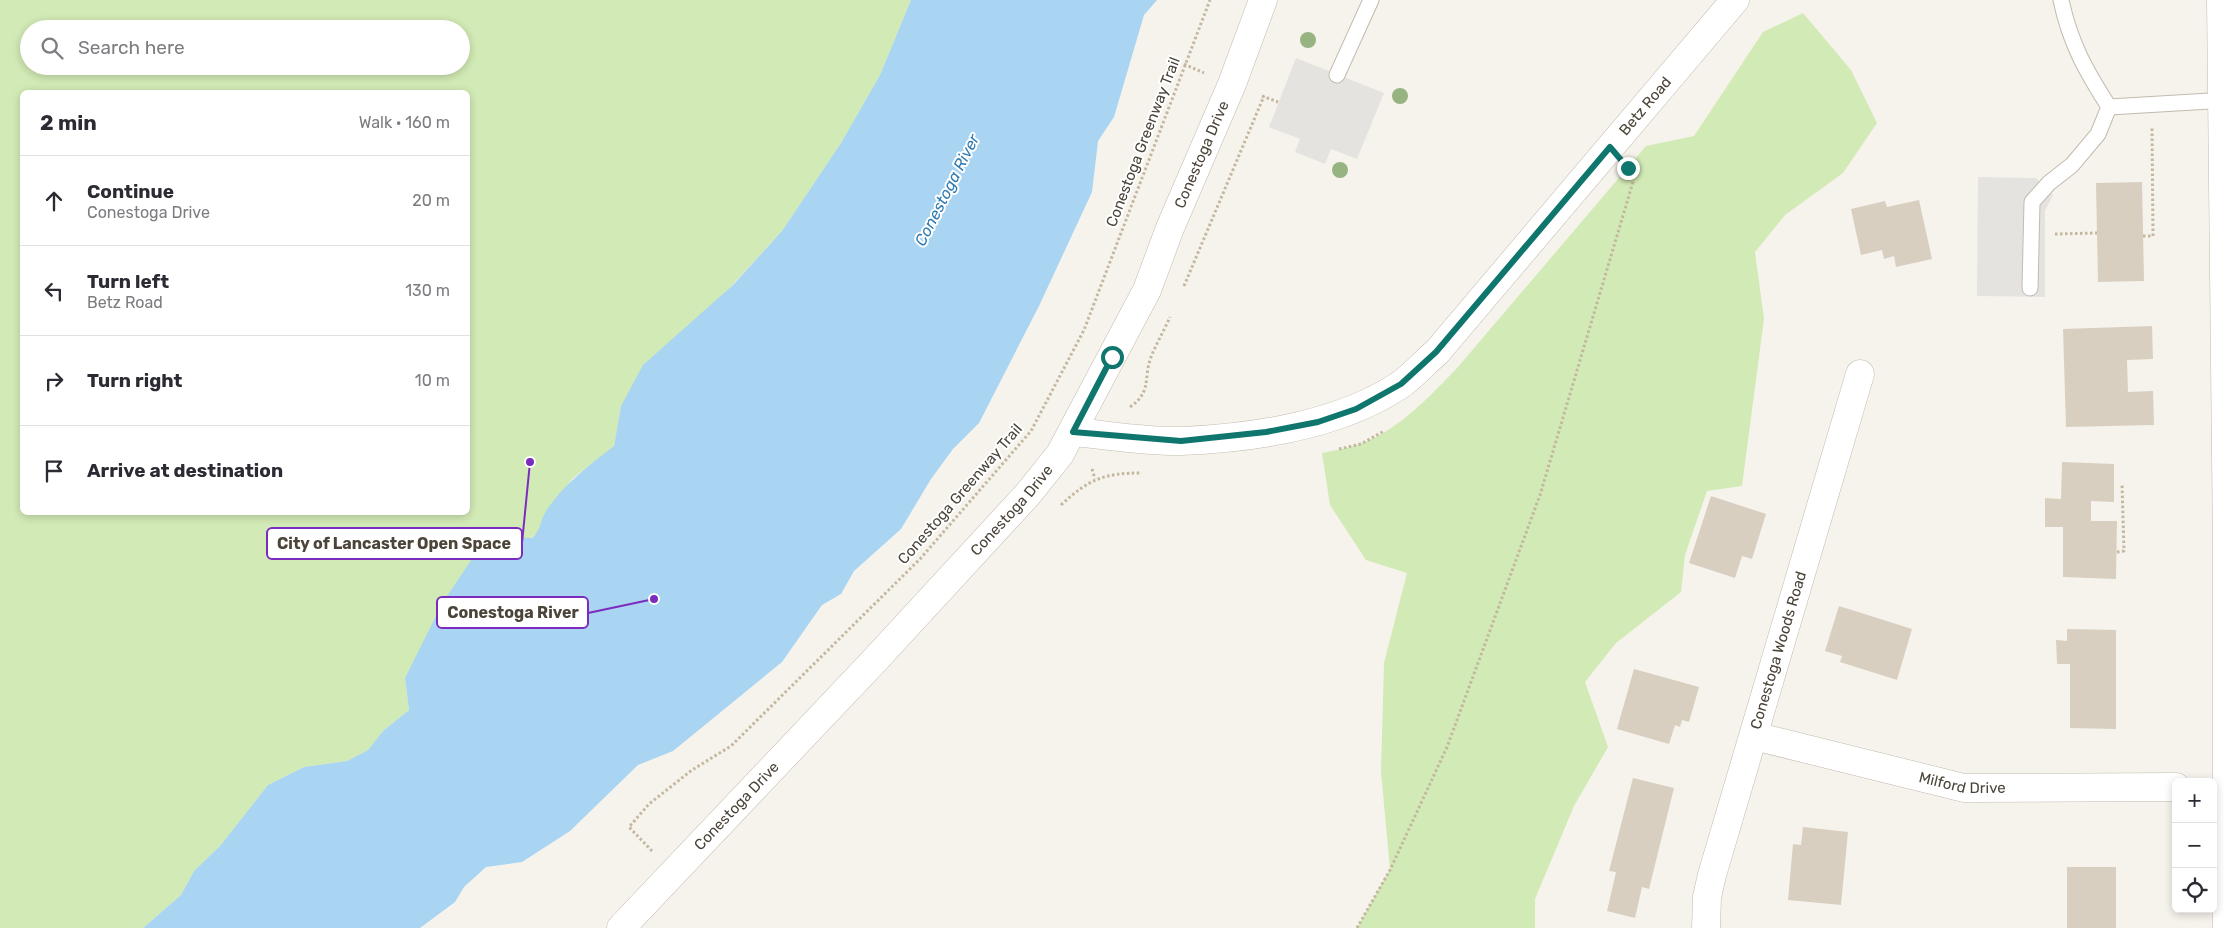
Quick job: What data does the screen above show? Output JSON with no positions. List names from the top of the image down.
{
  "streets": {
    "street": [
      "Betz Road",
      "Conestoga Drive",
      "Conestoga Woods Road",
      "Milford Drive"
    ],
    "path": ["Conestoga Greenway Trail"]
  },
  "crossings": [
    ["Betz Road", "Conestoga Drive"],
    ["Conestoga Woods Road", "Milford Drive"]
  ],
  "water": ["Conestoga River"],
  "places": ["City of Lancaster Open Space", "Conestoga River"],
  "page": {
    "search": "Search here",
    "heading": ["2 min", "Walk · 160 m"],
    "list": [
      ["Continue", "Conestoga Drive", "20 m"],
      ["Turn left", "Betz Road", "130 m"],
      ["Turn right", "10 m"],
      "Arrive at destination"
    ],
    "map_buttons": ["+", "−"]
  }
}
